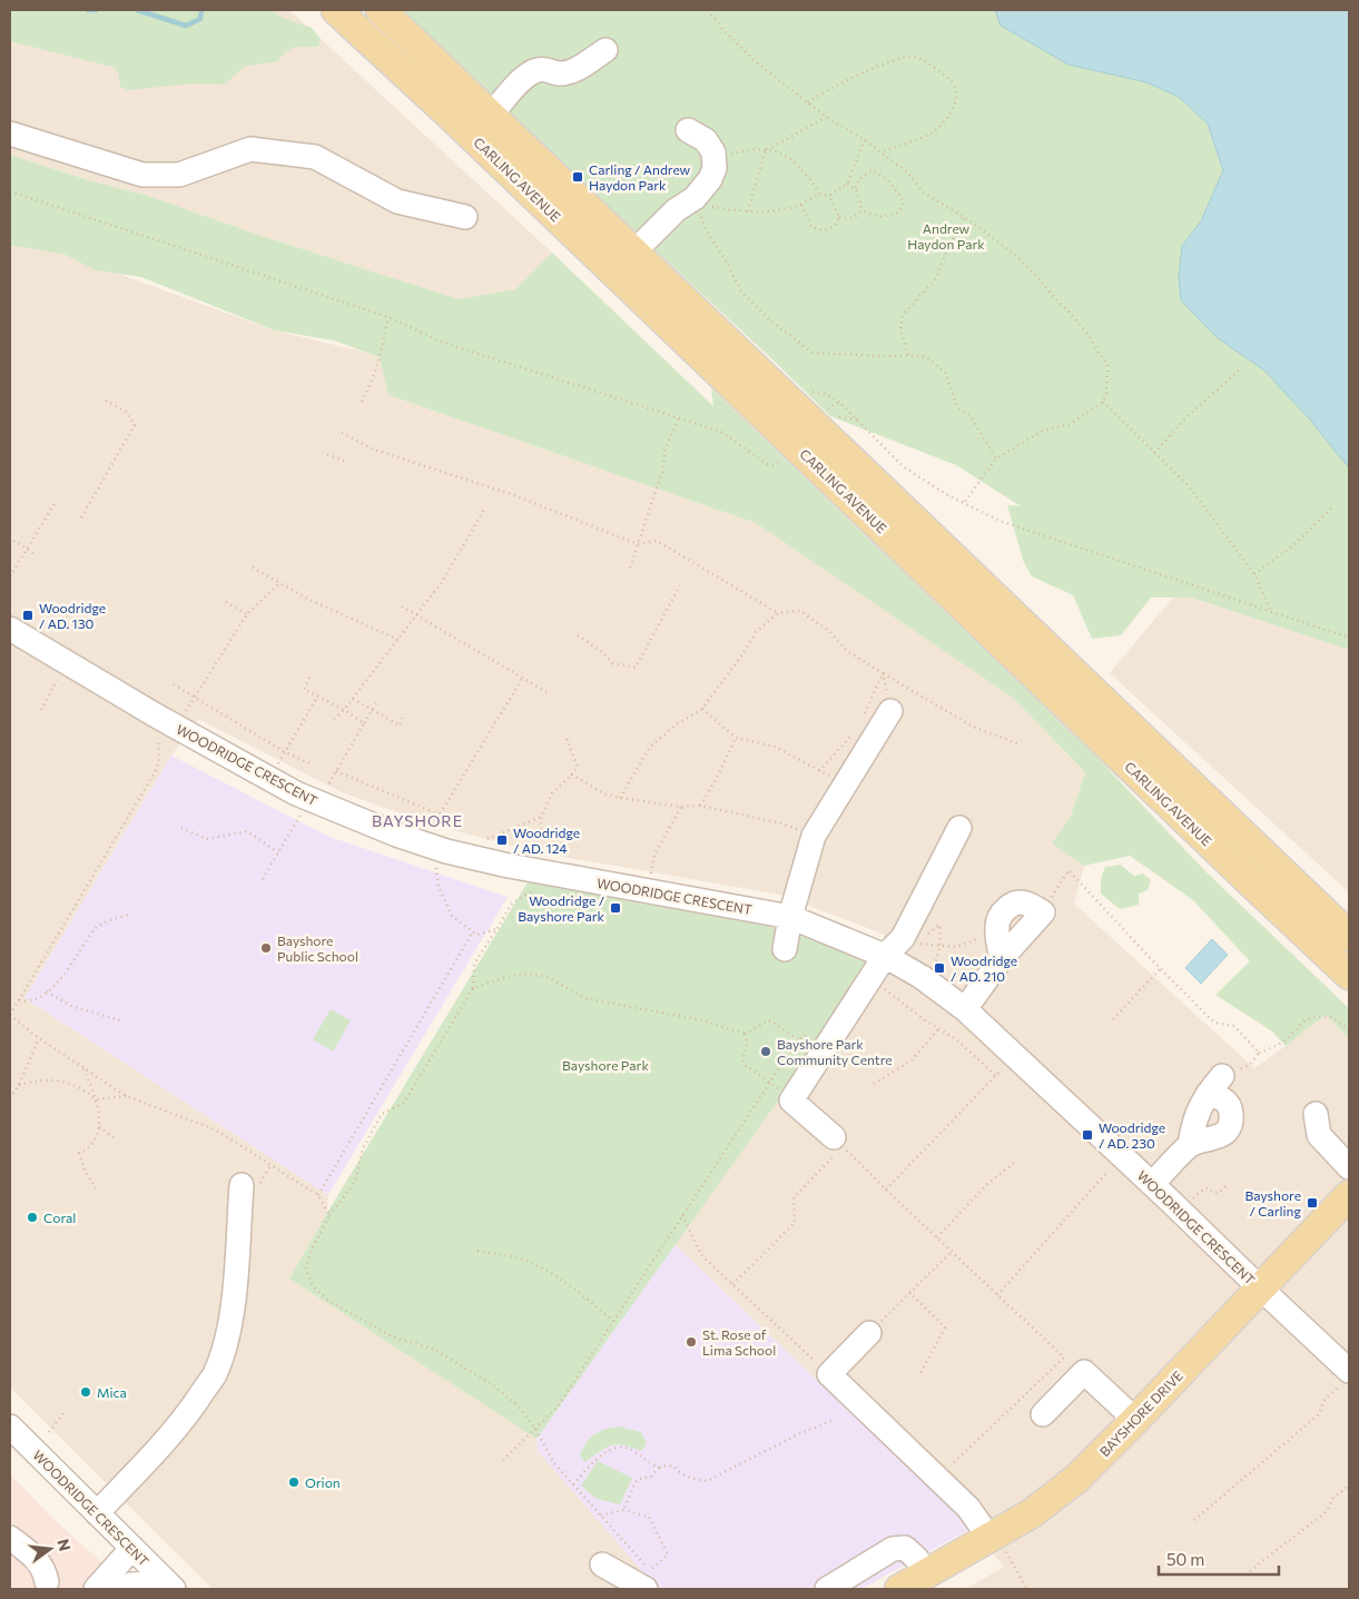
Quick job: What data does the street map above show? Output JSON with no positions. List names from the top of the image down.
{
  "streets": {
    "main road": ["CARLING AVENUE", "BAYSHORE DRIVE"],
    "street": ["WOODRIDGE CRESCENT"]
  },
  "crossings": [
    ["WOODRIDGE CRESCENT", "BAYSHORE DRIVE"]
  ],
  "districts": ["BAYSHORE"],
  "parks": ["Andrew Haydon Park", "Bayshore Park"],
  "places": {
    "transit": [
      "Carling / Andrew Haydon Park",
      "Woodridge / AD. 130",
      "Woodridge / AD. 124",
      "Woodridge / Bayshore Park",
      "Woodridge / AD. 210",
      "Woodridge / AD. 230",
      "Bayshore / Carling"
    ],
    "other": [
      "Bayshore Public School",
      "Bayshore Park Community Centre",
      "Coral",
      "St. Rose of Lima School",
      "Mica",
      "Orion"
    ]
  },
  "scale_bar": "50 m",
  "north": "right"
}
